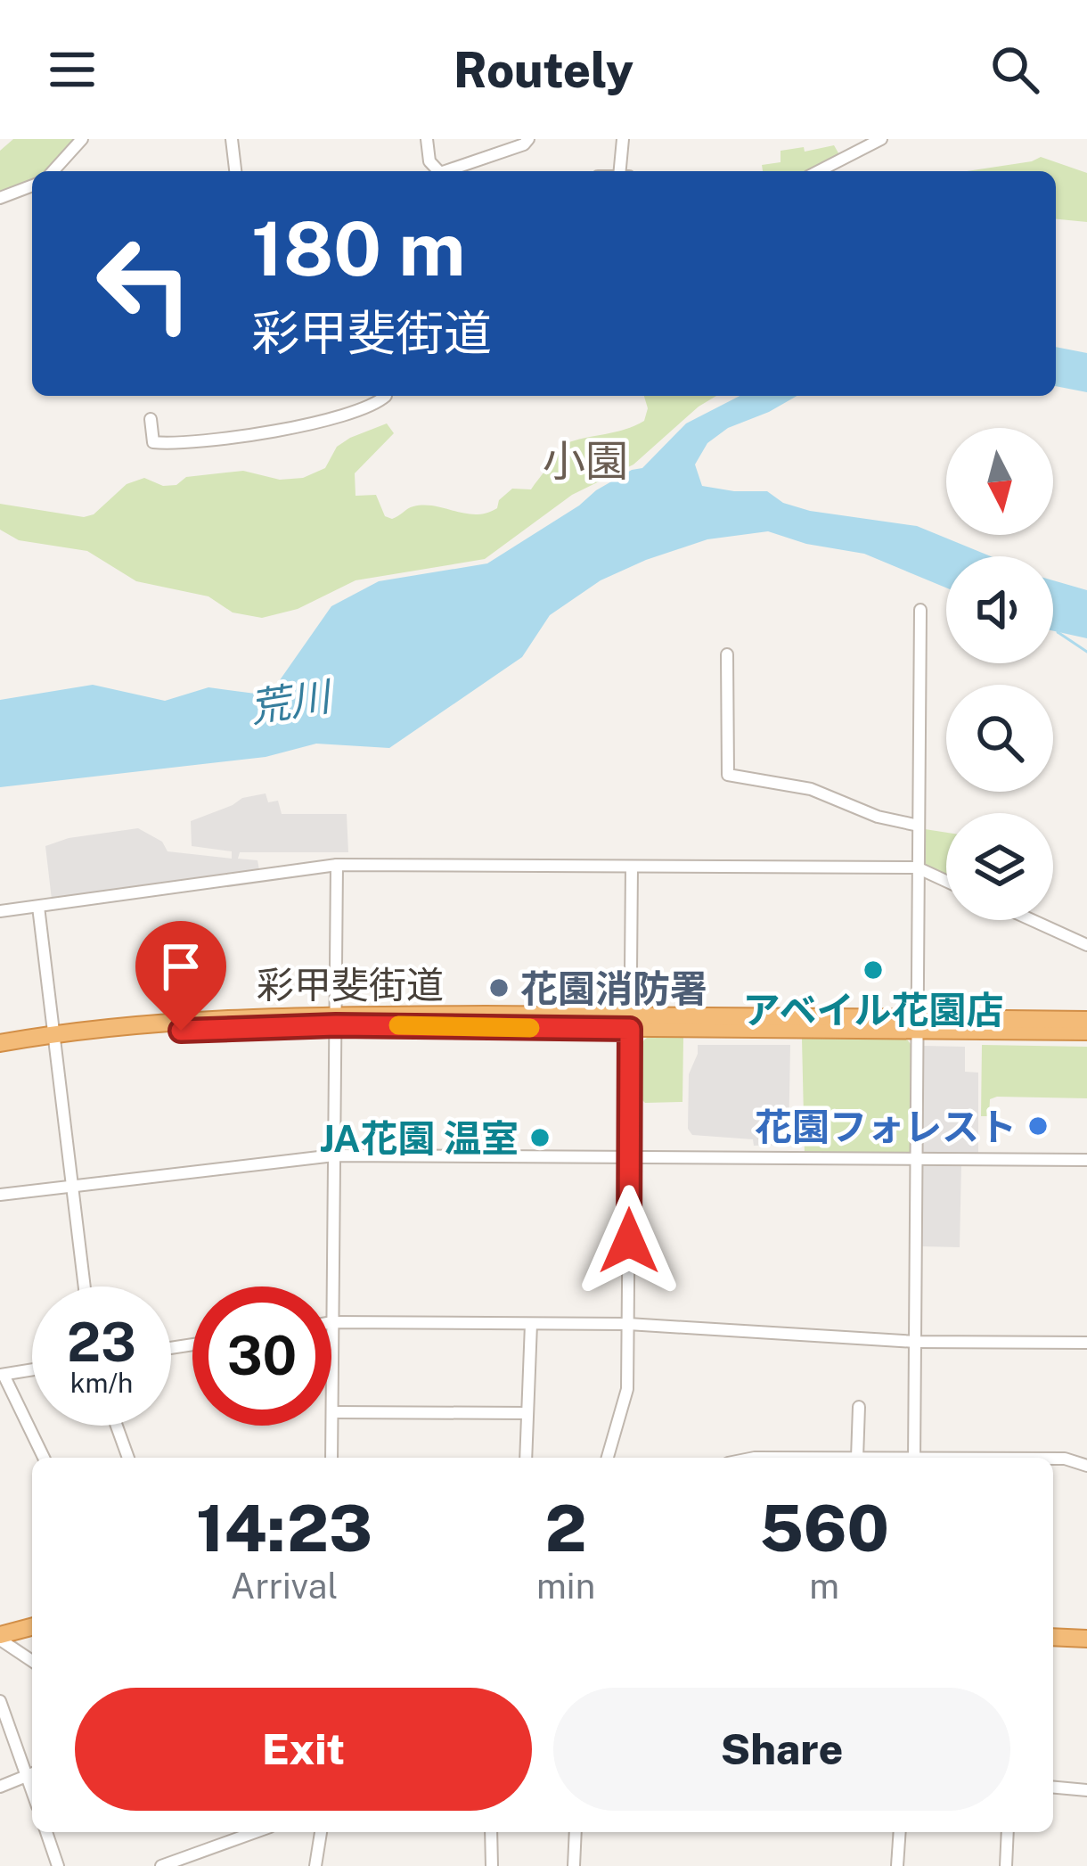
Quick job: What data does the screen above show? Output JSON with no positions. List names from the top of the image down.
{
  "streets": {
    "highway": ["彩甲斐街道"]
  },
  "districts": ["小園"],
  "water": ["荒川"],
  "places": [
    "アベイル花園店",
    "花園消防署",
    "花園フォレスト",
    "JA花園 温室"
  ],
  "north": "bottom",
  "page": {
    "header": "Routely",
    "turn": ["180 m", "彩甲斐街道"],
    "speed": "23 km/h",
    "limit": "30",
    "eta": [
      "14:23",
      "Arrival",
      "2",
      "min",
      "560",
      "m"
    ],
    "buttons": ["Exit", "Share"]
  }
}
